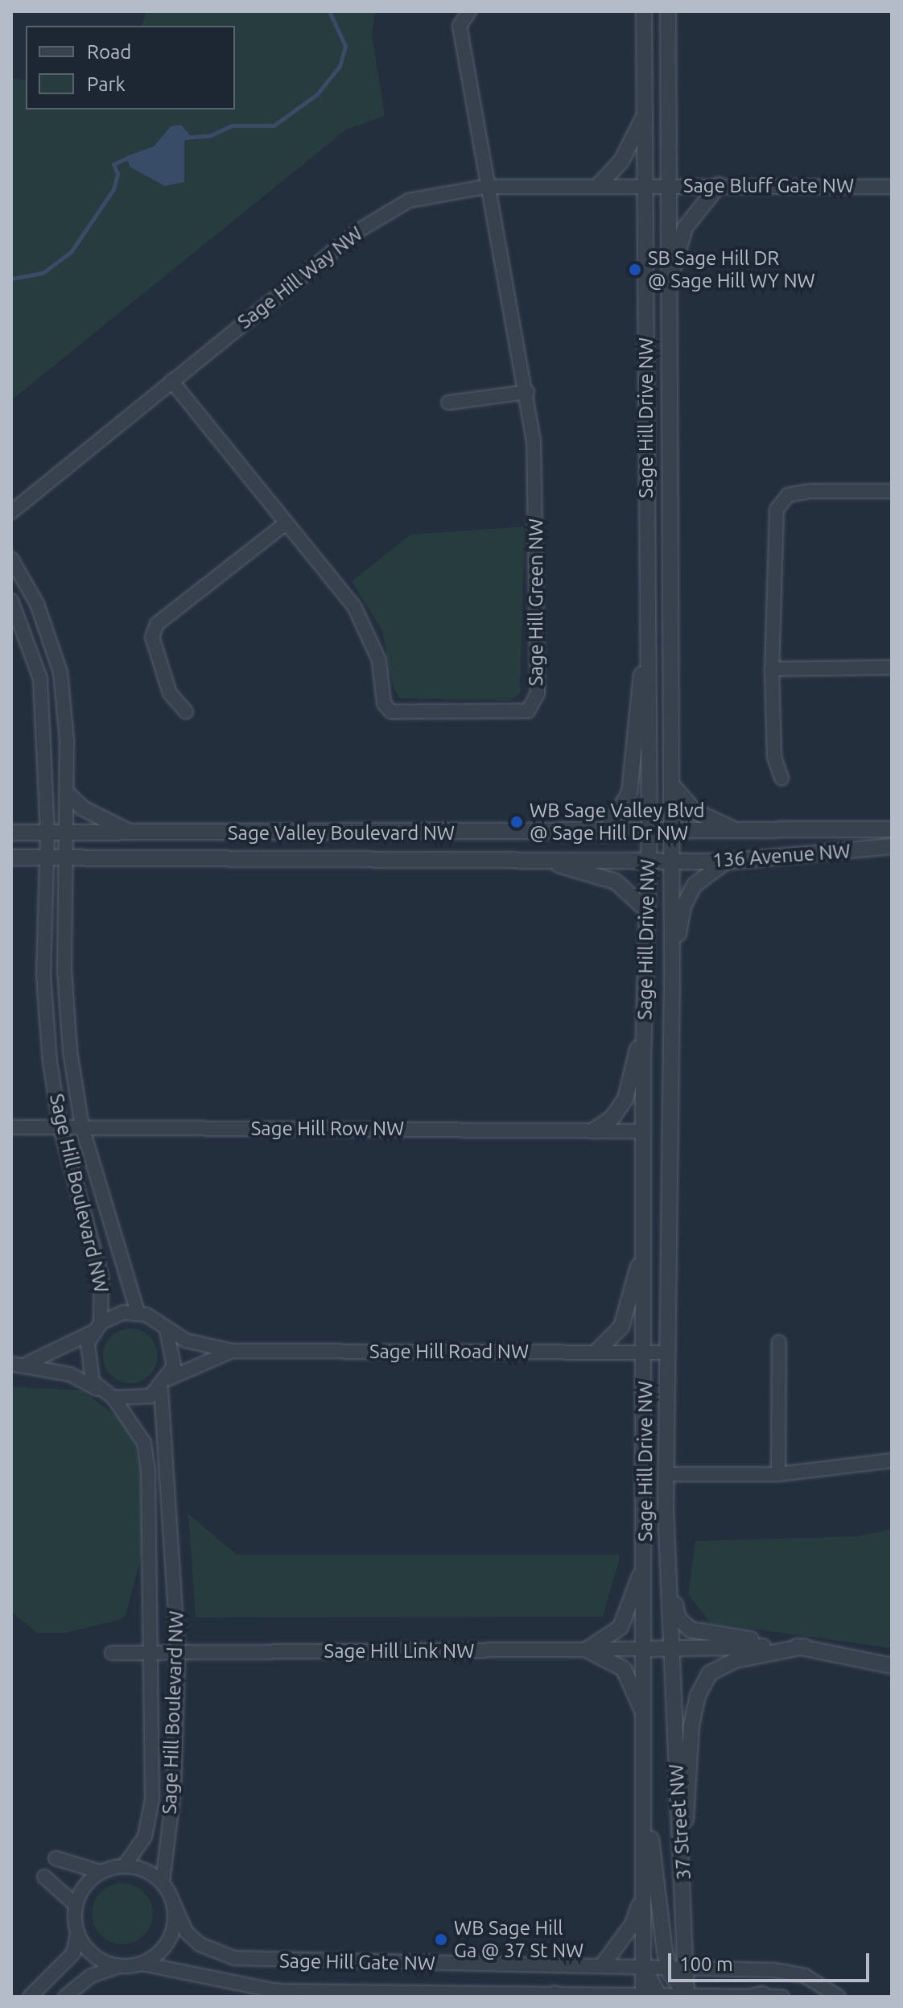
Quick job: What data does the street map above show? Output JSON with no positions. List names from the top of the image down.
{
  "streets": {
    "street": [
      "Sage Bluff Gate NW",
      "Sage Hill Way NW",
      "Sage Hill Drive NW",
      "Sage Hill Green NW",
      "Sage Valley Boulevard NW",
      "136 Avenue NW",
      "Sage Hill Row NW",
      "Sage Hill Boulevard NW",
      "Sage Hill Road NW",
      "Sage Hill Link NW",
      "37 Street NW",
      "Sage Hill Gate NW"
    ]
  },
  "crossings": [
    ["Sage Bluff Gate NW", "Sage Hill Way NW"],
    ["Sage Bluff Gate NW", "Sage Hill Drive NW"],
    ["Sage Hill Way NW", "Sage Hill Drive NW"],
    ["Sage Hill Way NW", "Sage Hill Green NW"],
    ["Sage Hill Drive NW", "Sage Valley Boulevard NW"],
    ["Sage Hill Drive NW", "136 Avenue NW"],
    ["Sage Hill Drive NW", "Sage Hill Row NW"],
    ["Sage Hill Drive NW", "Sage Hill Road NW"],
    ["Sage Hill Drive NW", "Sage Hill Link NW"],
    ["Sage Hill Drive NW", "37 Street NW"],
    ["Sage Valley Boulevard NW", "136 Avenue NW"],
    ["Sage Valley Boulevard NW", "Sage Hill Boulevard NW"],
    ["Sage Hill Row NW", "Sage Hill Boulevard NW"],
    ["Sage Hill Boulevard NW", "Sage Hill Road NW"],
    ["Sage Hill Boulevard NW", "Sage Hill Link NW"],
    ["Sage Hill Boulevard NW", "Sage Hill Gate NW"],
    ["Sage Hill Link NW", "37 Street NW"],
    ["37 Street NW", "Sage Hill Gate NW"]
  ],
  "places": ["SB Sage Hill DR @ Sage Hill WY NW", "WB Sage Valley Blvd @ Sage Hill Dr NW", "WB Sage Hill Ga @ 37 St NW"],
  "legend": ["Road", "Park"],
  "scale_bar": "100 m"
}
